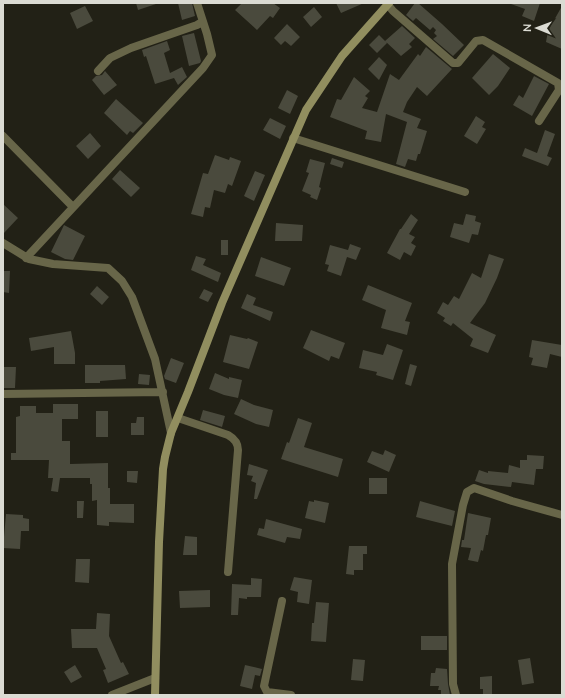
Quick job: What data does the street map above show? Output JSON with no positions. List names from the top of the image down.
{
  "north": "left"
}
